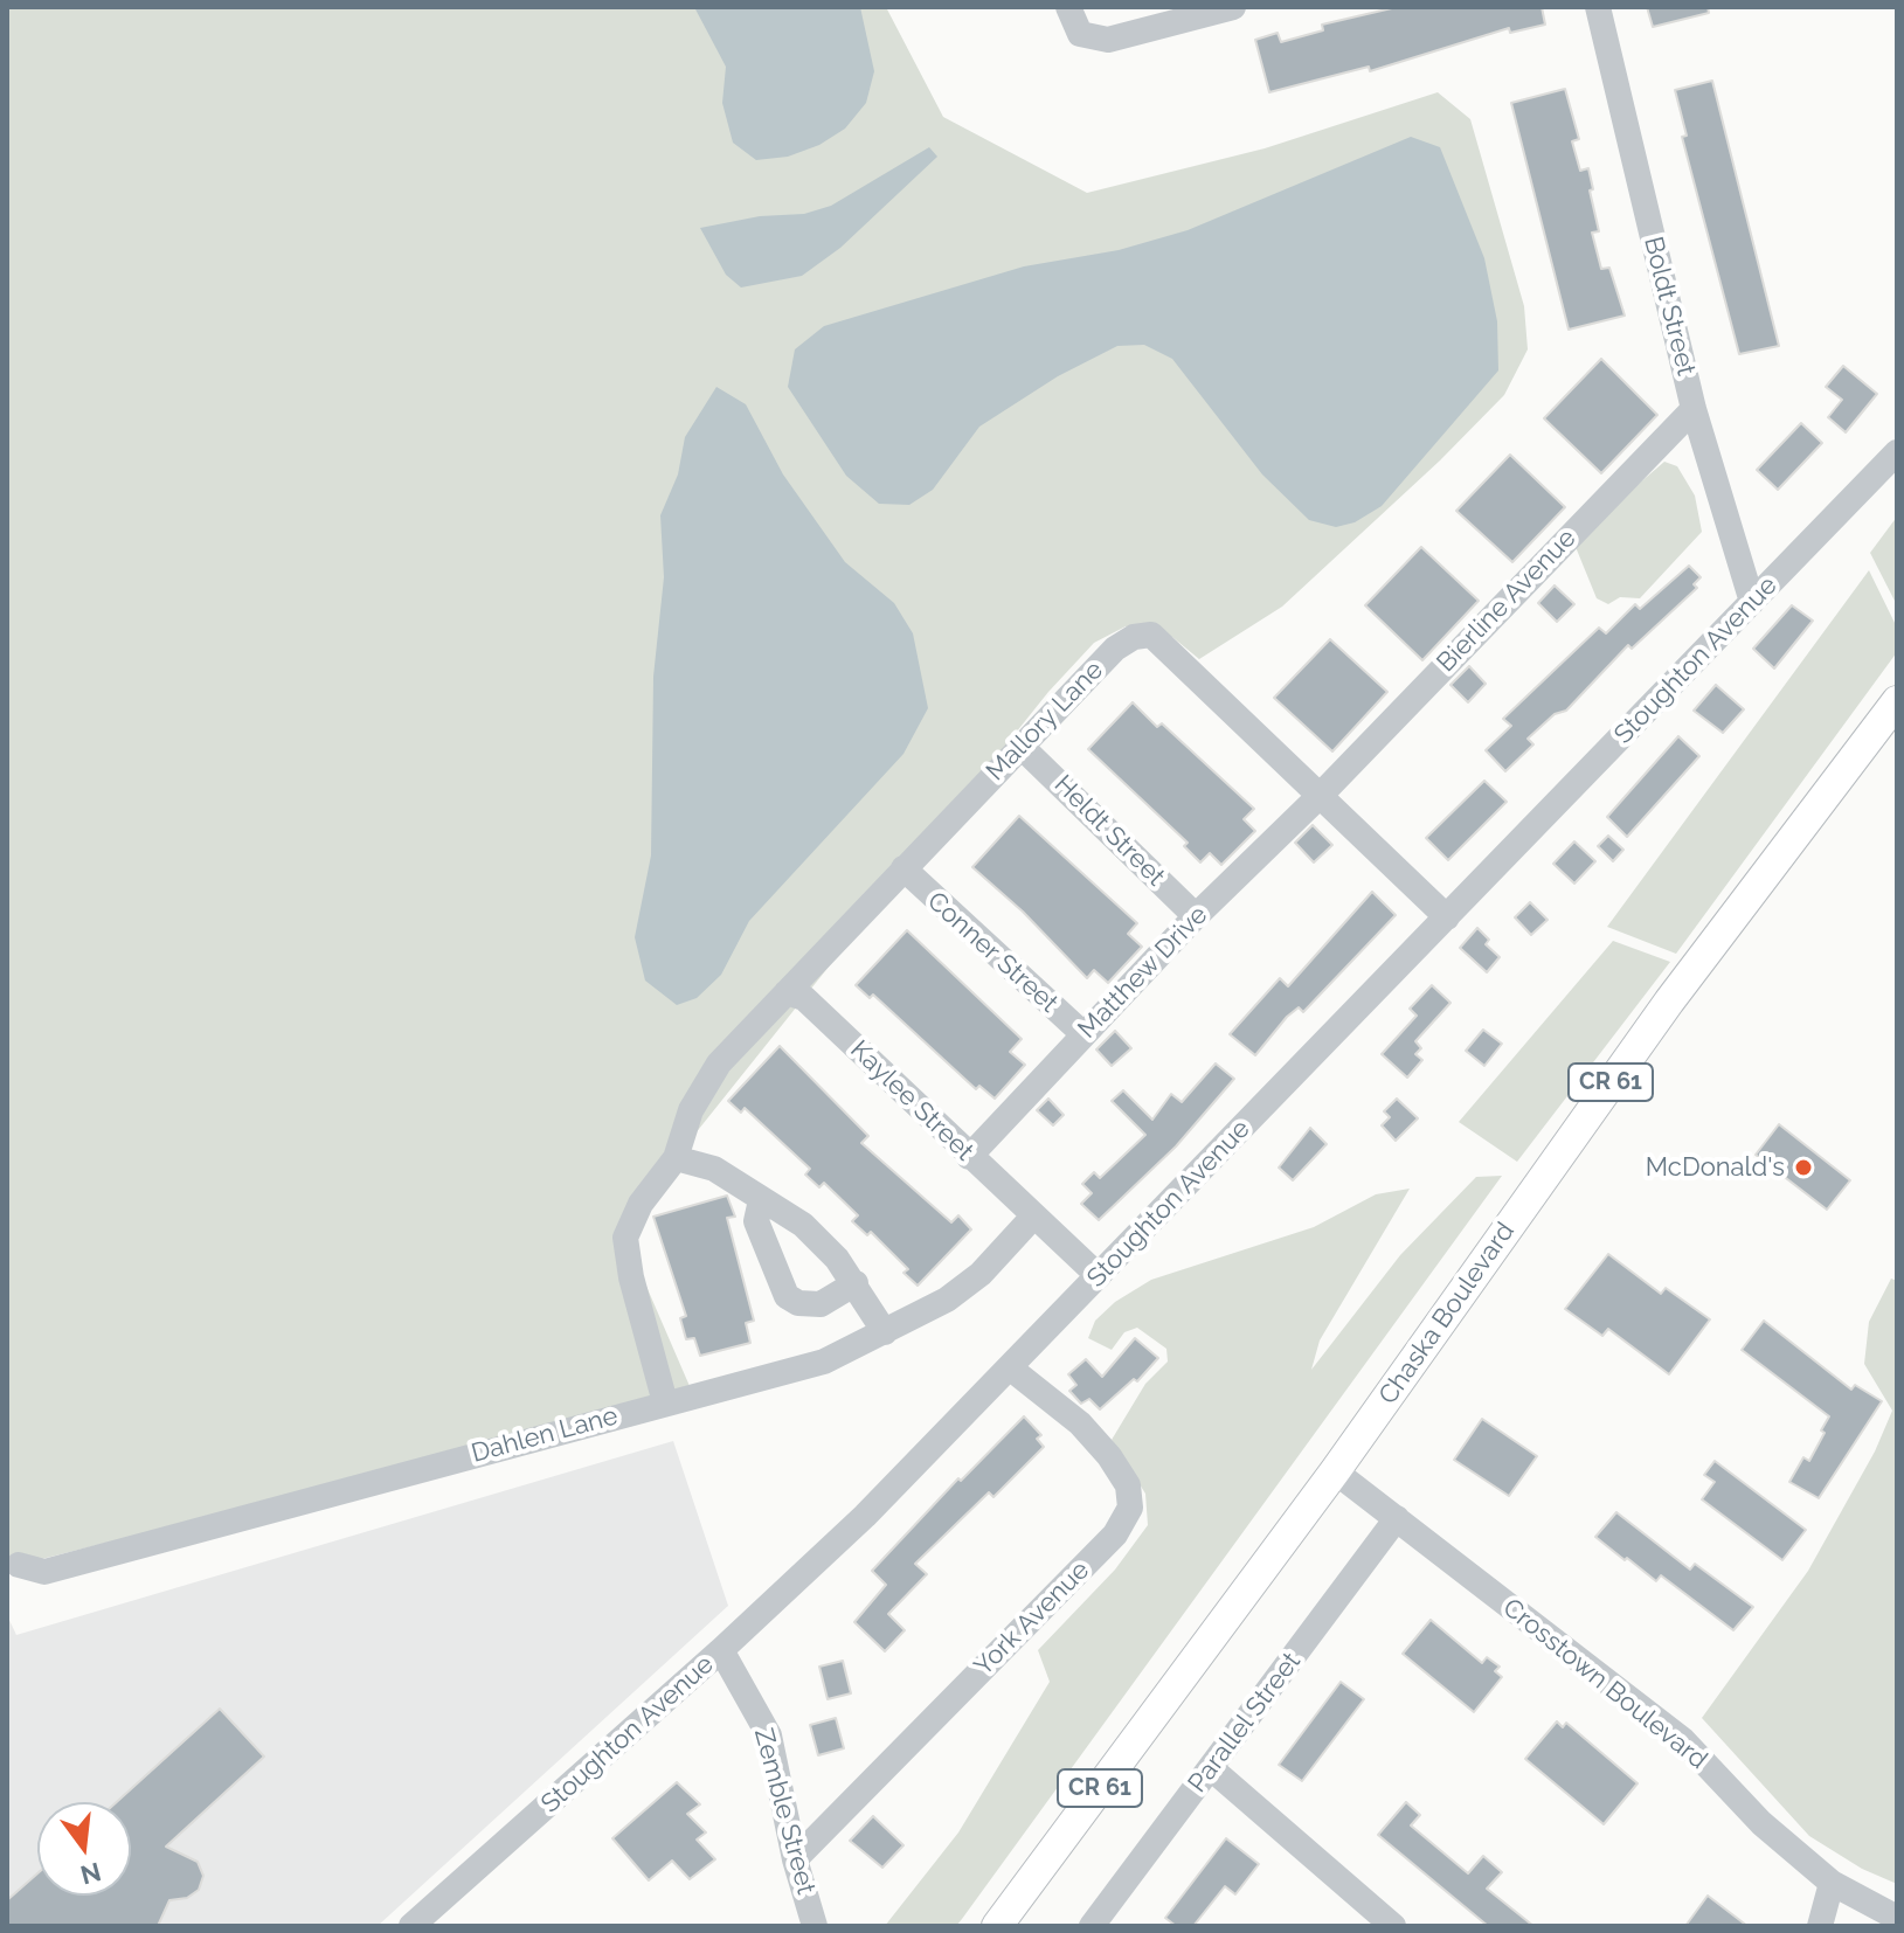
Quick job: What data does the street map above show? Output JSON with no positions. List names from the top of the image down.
{
  "streets": {
    "main road": ["CR 61", "Chaska Boulevard"],
    "street": [
      "Boldt Street",
      "Bierline Avenue",
      "Stoughton Avenue",
      "Mallory Lane",
      "Heldt Street",
      "Conner Street",
      "Matthew Drive",
      "Kaylee Street",
      "Dahlen Lane",
      "York Avenue",
      "Crosstown Boulevard",
      "Parallel Street",
      "Zemble Street"
    ]
  },
  "crossings": [
    ["Boldt Street", "Bierline Avenue"],
    ["Boldt Street", "Stoughton Avenue"],
    ["Bierline Avenue", "Mallory Lane"],
    ["Bierline Avenue", "Matthew Drive"],
    ["Stoughton Avenue", "Kaylee Street"],
    ["Stoughton Avenue", "York Avenue"],
    ["Stoughton Avenue", "Zemble Street"],
    ["Mallory Lane", "Heldt Street"],
    ["Mallory Lane", "Conner Street"],
    ["Mallory Lane", "Matthew Drive"],
    ["Mallory Lane", "Kaylee Street"],
    ["Mallory Lane", "Dahlen Lane"],
    ["Heldt Street", "Matthew Drive"],
    ["Conner Street", "Matthew Drive"],
    ["Matthew Drive", "Kaylee Street"],
    ["Kaylee Street", "Dahlen Lane"],
    ["Chaska Boulevard", "Crosstown Boulevard"],
    ["York Avenue", "Zemble Street"],
    ["Crosstown Boulevard", "Parallel Street"]
  ],
  "places": ["McDonald's"],
  "north": "bottom"
}
